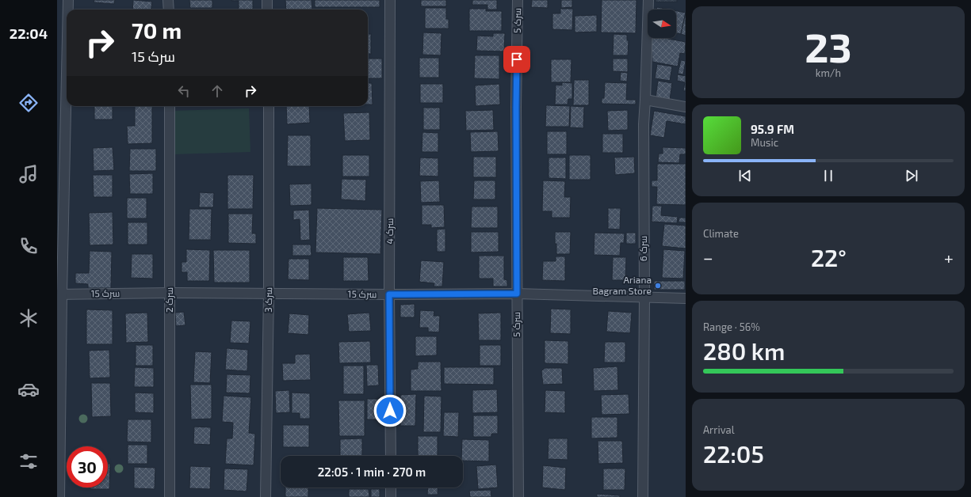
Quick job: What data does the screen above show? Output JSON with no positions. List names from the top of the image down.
{
  "streets": {
    "street": [
      "سرک 5",
      "سرک 4",
      "سرک 6",
      "سرک 15",
      "سرک 2",
      "سرک 3"
    ]
  },
  "crossings": [
    ["سرک 5", "سرک 15"],
    ["سرک 4", "سرک 15"],
    ["سرک 6", "سرک 15"],
    ["سرک 15", "سرک 2"],
    ["سرک 15", "سرک 3"]
  ],
  "places": ["Ariana Bagram Store"],
  "north": "right",
  "page": {
    "tabs": "22:04",
    "tile": [
      ["23", "km/h"],
      "Climate",
      ["Range · 56%", "280 km"],
      ["Arrival", "22:05"]
    ],
    "turn": ["70 m", "سرک 15"],
    "song": ["95.9 FM", "Music"],
    "heat": ["−", "22°", "+"],
    "limit": "30",
    "trip": "22:05 · 1 min · 270 m"
  }
}
